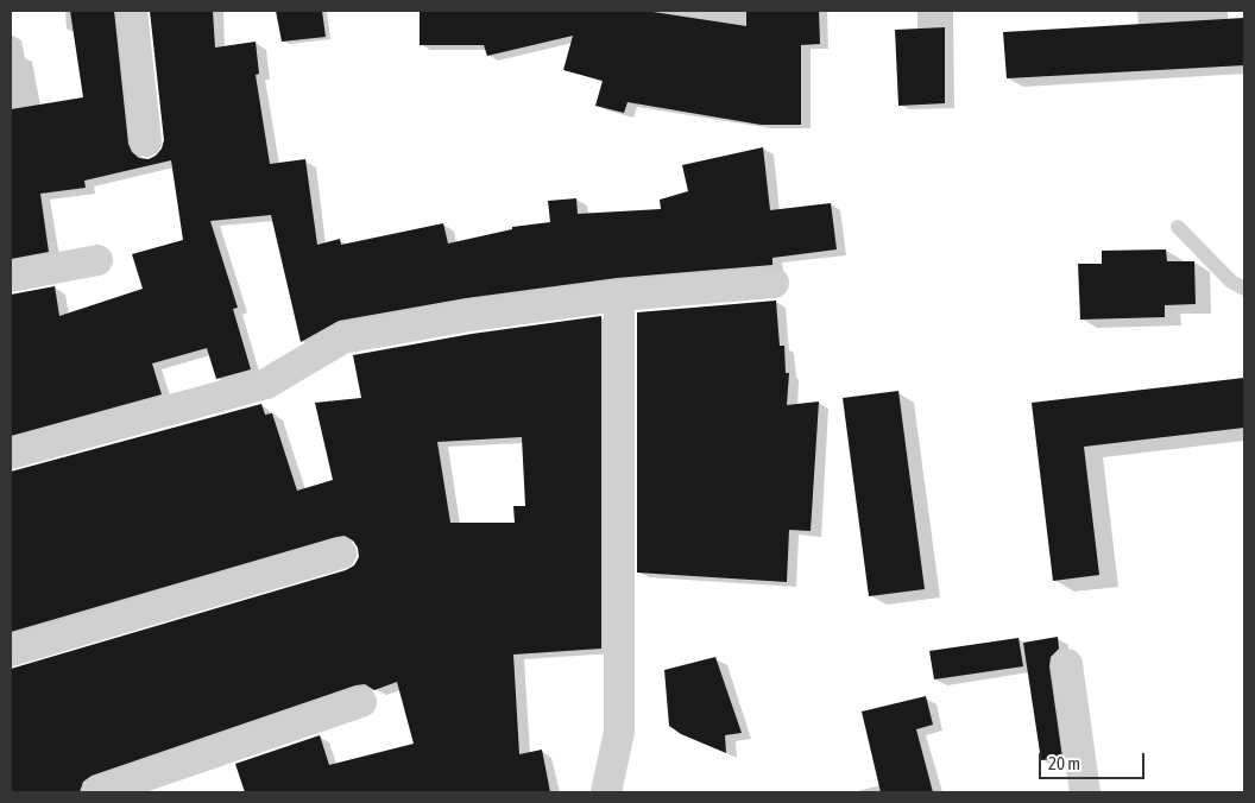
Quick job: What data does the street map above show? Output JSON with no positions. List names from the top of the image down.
{
  "scale_bar": "20 m"
}
